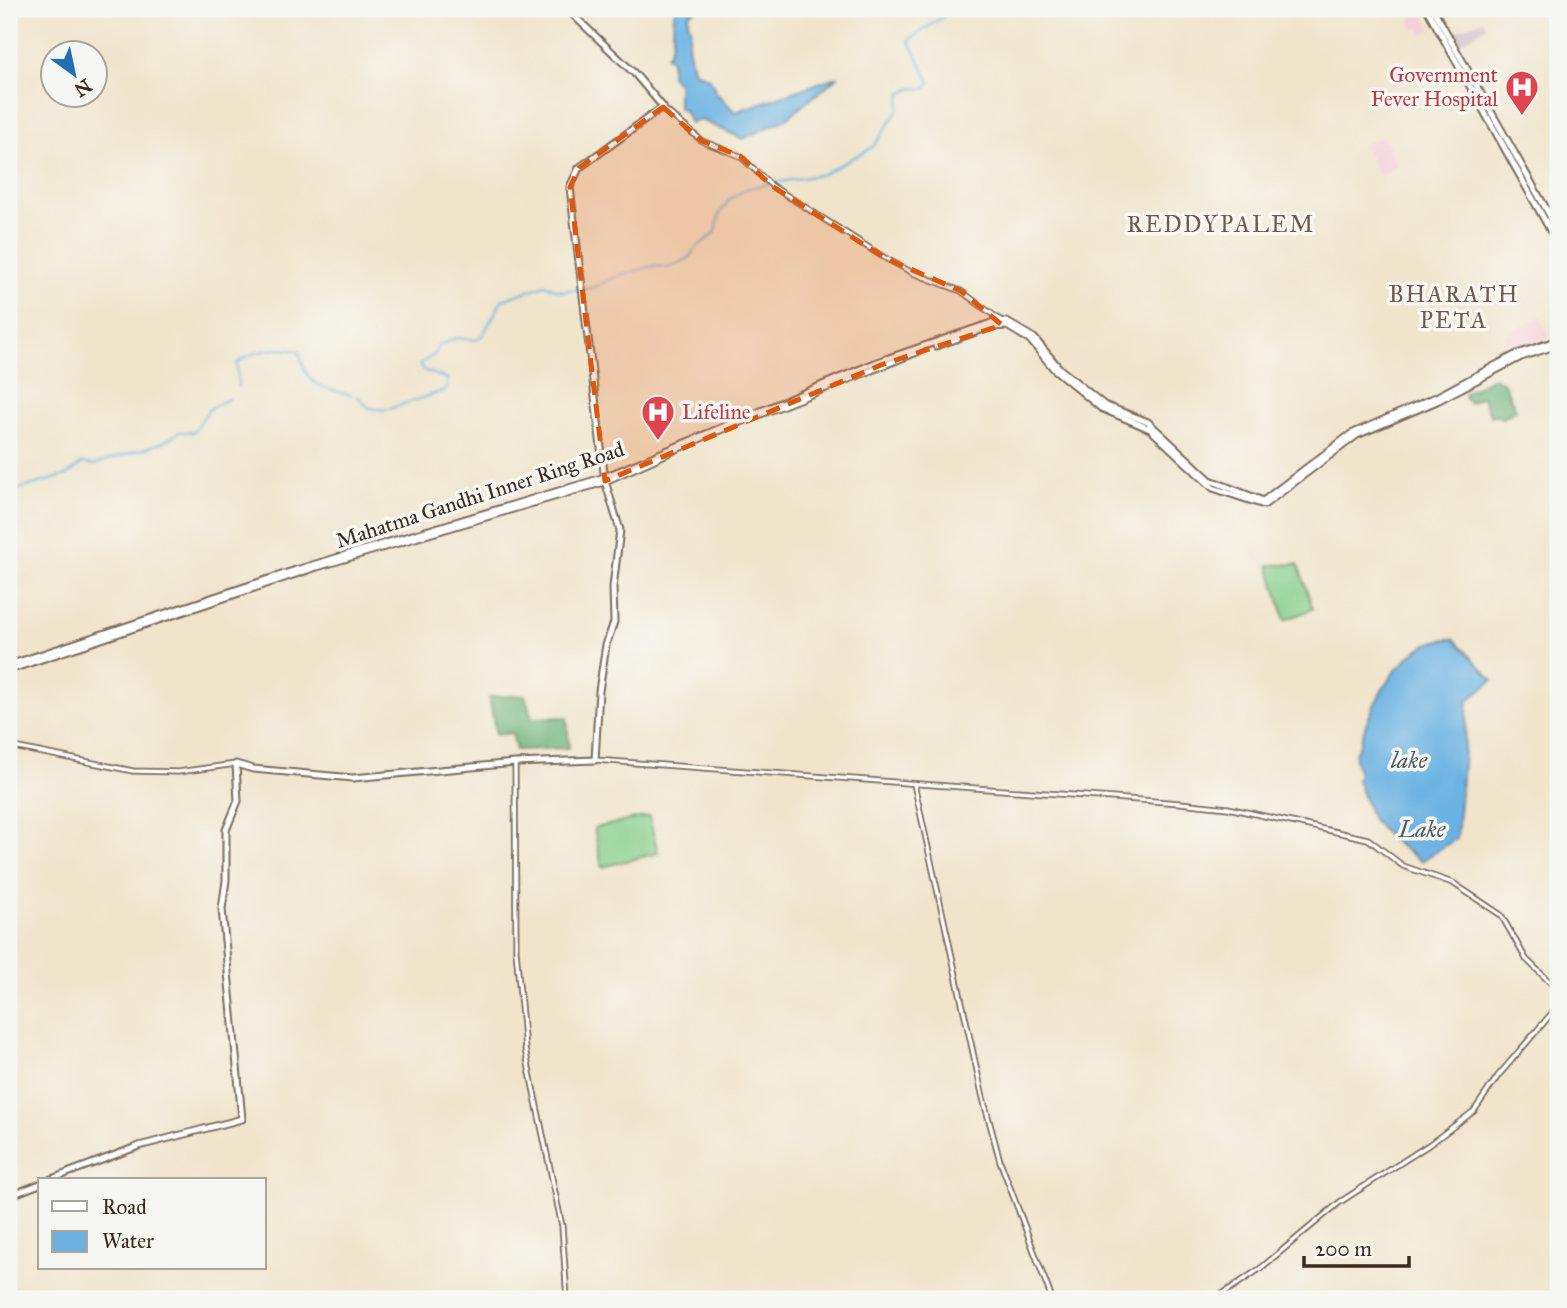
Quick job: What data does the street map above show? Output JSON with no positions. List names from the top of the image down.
{
  "streets": {
    "main road": ["Mahatma Gandhi Inner Ring Road"]
  },
  "districts": ["REDDYPALEM", "BHARATH PETA"],
  "water": ["lake", "Lake"],
  "places": {
    "hospital": ["Government Fever Hospital", "Lifeline"]
  },
  "legend": ["Road", "Water"],
  "scale_bar": "200 m",
  "north": "bottom right"
}
